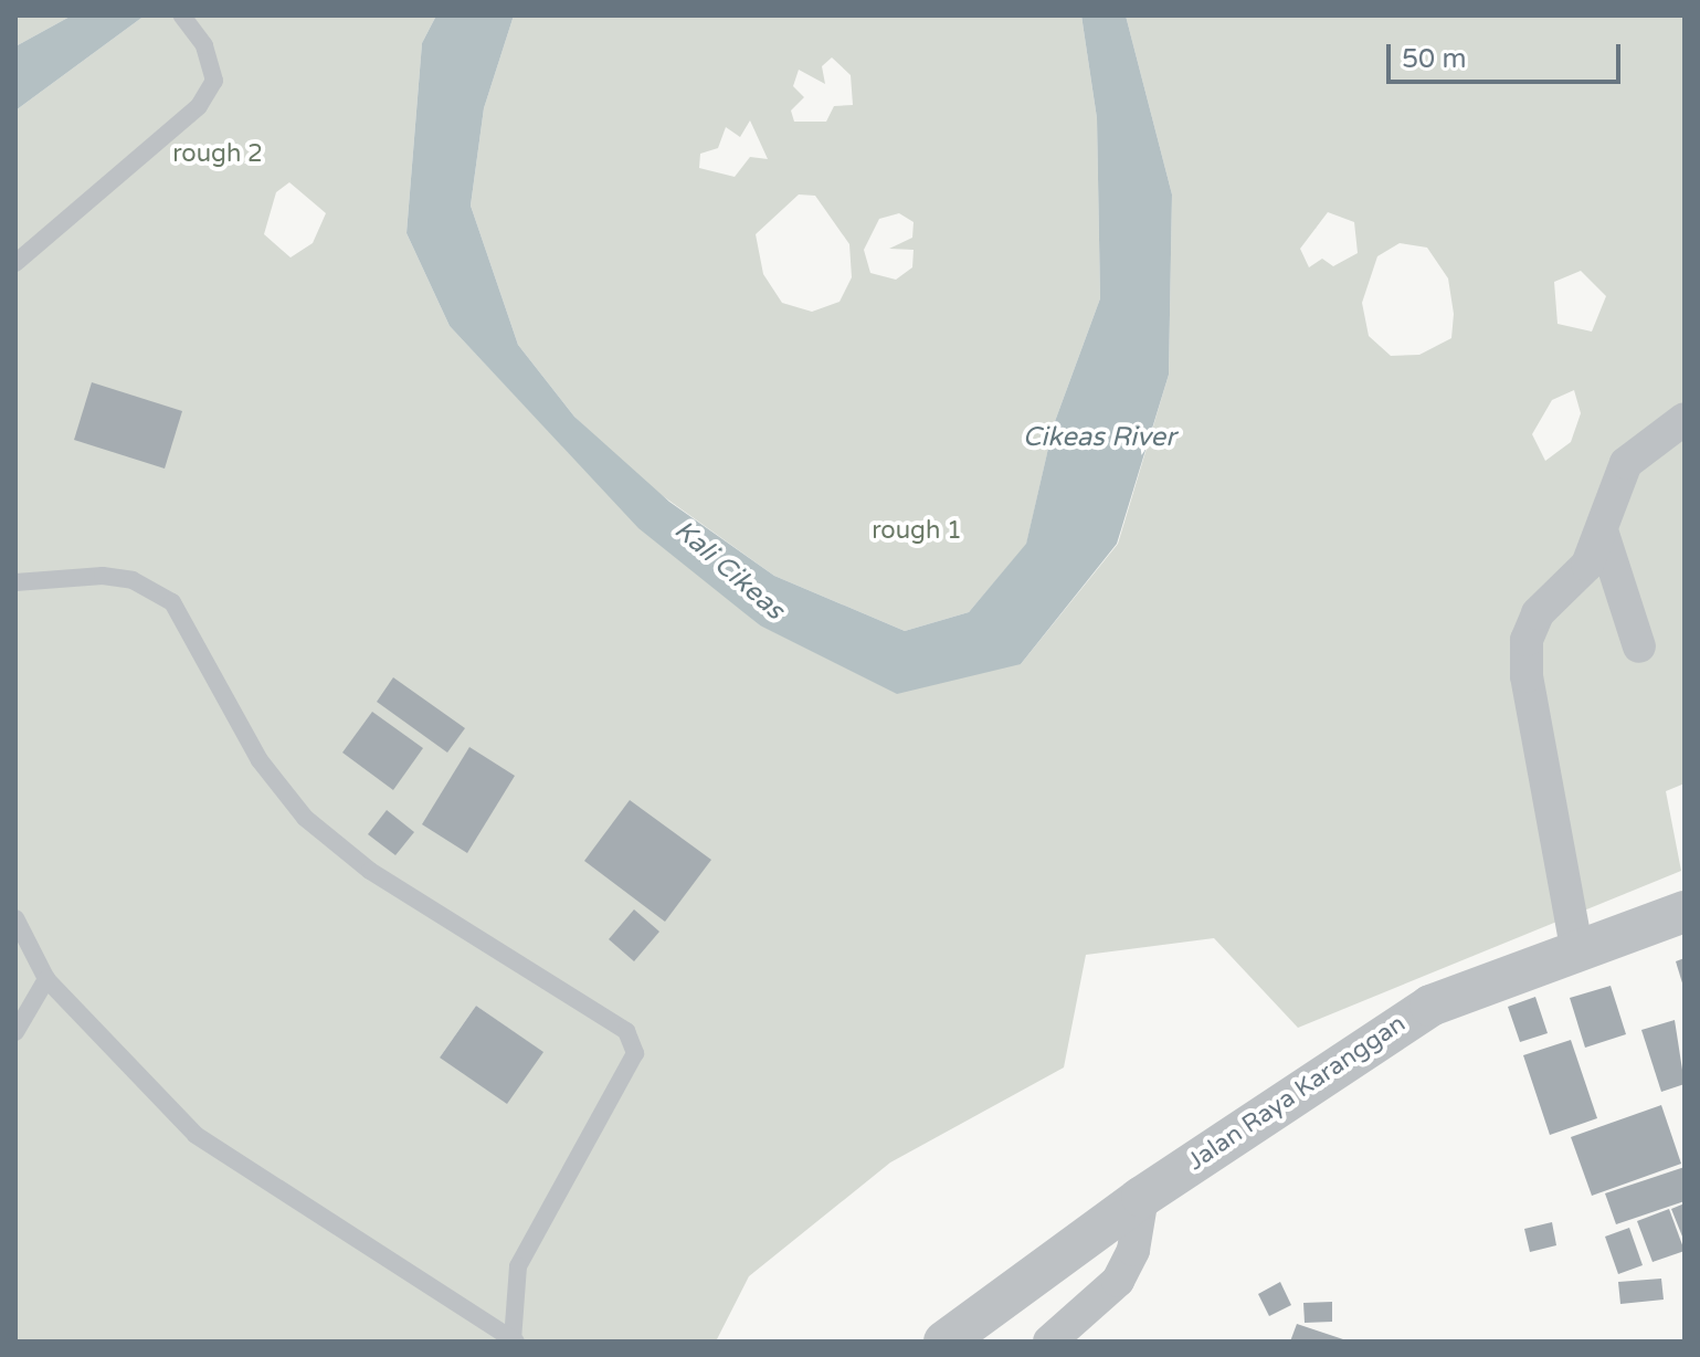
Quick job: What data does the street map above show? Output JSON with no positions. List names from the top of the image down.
{
  "streets": {
    "street": ["Jalan Raya Karanggan"]
  },
  "water": ["Cikeas River", "Kali Cikeas"],
  "parks": ["rough 2", "rough 1"],
  "scale_bar": "50 m"
}
